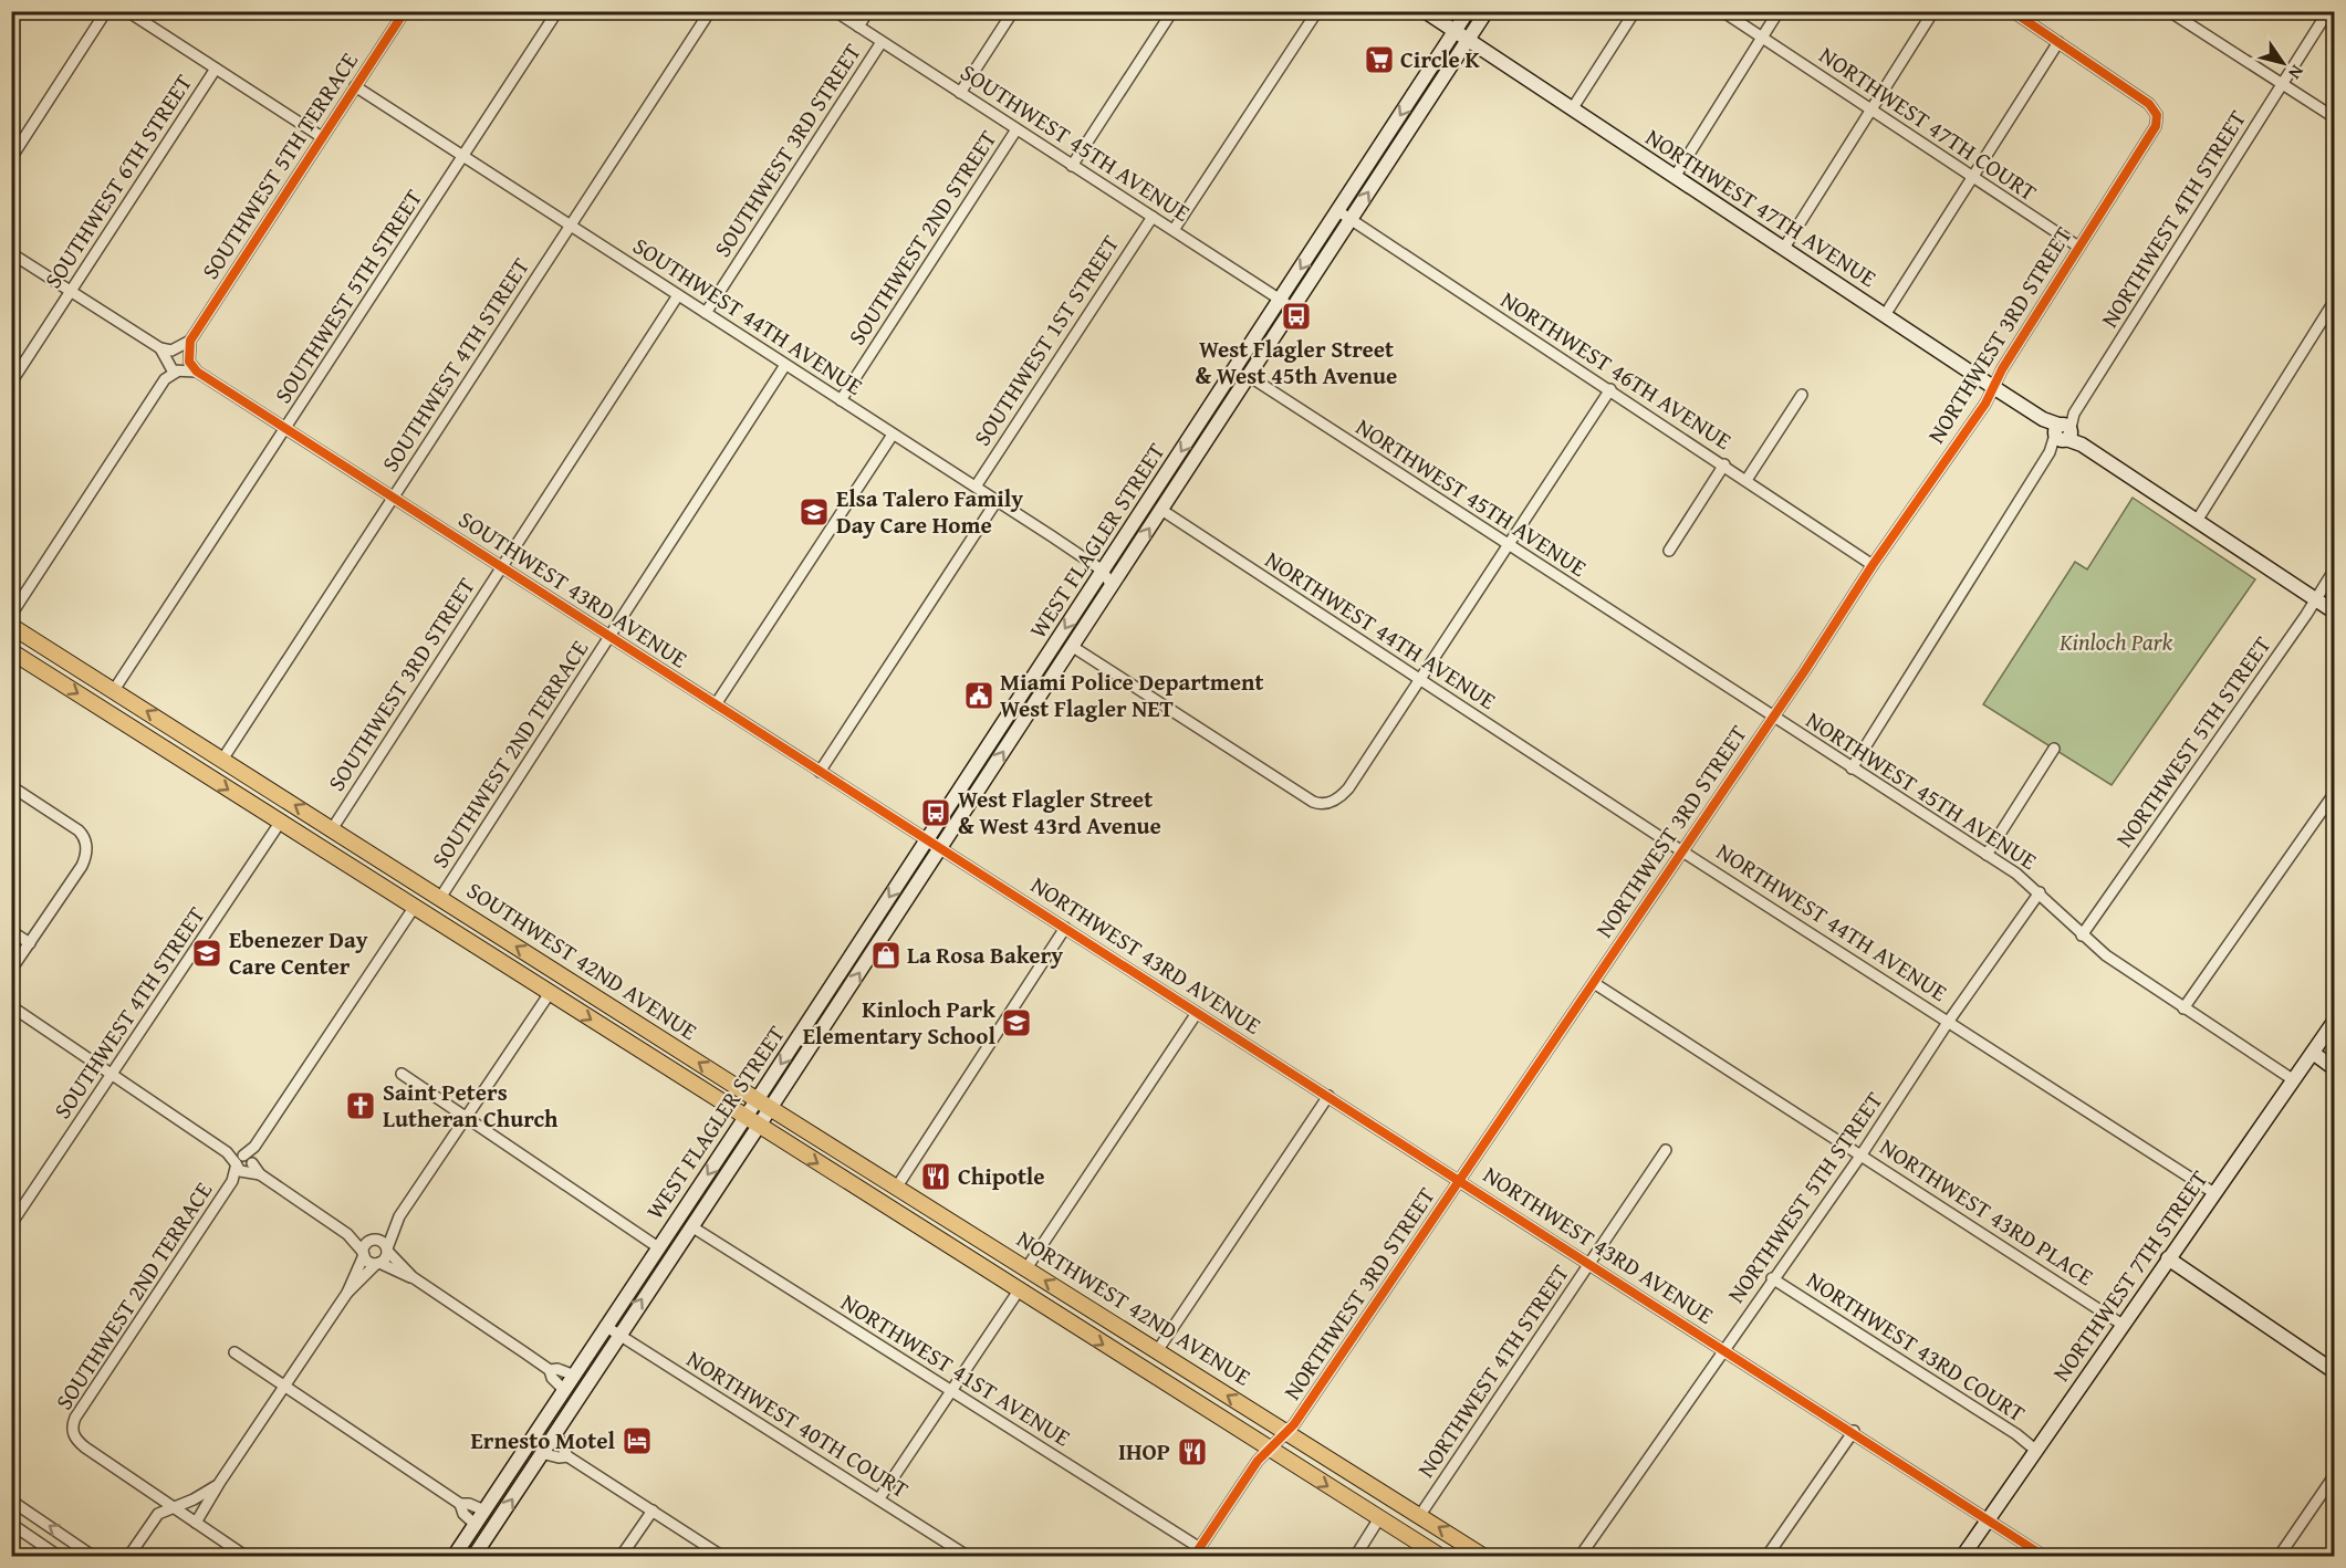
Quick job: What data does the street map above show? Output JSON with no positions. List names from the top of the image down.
{
  "streets": {
    "main road": [
      "NORTHWEST 47TH AVENUE",
      "WEST FLAGLER STREET",
      "SOUTHWEST 42ND AVENUE",
      "NORTHWEST 7TH STREET",
      "NORTHWEST 42ND AVENUE"
    ],
    "street": [
      "NORTHWEST 47TH COURT",
      "SOUTHWEST 45TH AVENUE",
      "SOUTHWEST 3RD STREET",
      "SOUTHWEST 5TH TERRACE",
      "SOUTHWEST 6TH STREET",
      "NORTHWEST 4TH STREET",
      "SOUTHWEST 2ND STREET",
      "SOUTHWEST 5TH STREET",
      "SOUTHWEST 44TH AVENUE",
      "NORTHWEST 3RD STREET",
      "SOUTHWEST 1ST STREET",
      "SOUTHWEST 4TH STREET",
      "NORTHWEST 46TH AVENUE",
      "NORTHWEST 45TH AVENUE",
      "SOUTHWEST 43RD AVENUE",
      "NORTHWEST 44TH AVENUE",
      "NORTHWEST 5TH STREET",
      "SOUTHWEST 2ND TERRACE",
      "NORTHWEST 43RD AVENUE",
      "NORTHWEST 43RD PLACE",
      "NORTHWEST 43RD COURT",
      "NORTHWEST 41ST AVENUE",
      "NORTHWEST 40TH COURT"
    ]
  },
  "crossings": [
    ["NORTHWEST 47TH COURT", "NORTHWEST 3RD STREET"],
    ["SOUTHWEST 45TH AVENUE", "SOUTHWEST 3RD STREET"],
    ["SOUTHWEST 45TH AVENUE", "SOUTHWEST 2ND STREET"],
    ["SOUTHWEST 45TH AVENUE", "SOUTHWEST 1ST STREET"],
    ["SOUTHWEST 45TH AVENUE", "WEST FLAGLER STREET"],
    ["SOUTHWEST 3RD STREET", "SOUTHWEST 44TH AVENUE"],
    ["SOUTHWEST 3RD STREET", "SOUTHWEST 43RD AVENUE"],
    ["SOUTHWEST 3RD STREET", "SOUTHWEST 42ND AVENUE"],
    ["SOUTHWEST 5TH TERRACE", "SOUTHWEST 44TH AVENUE"],
    ["SOUTHWEST 5TH TERRACE", "SOUTHWEST 43RD AVENUE"],
    ["SOUTHWEST 6TH STREET", "SOUTHWEST 43RD AVENUE"],
    ["NORTHWEST 47TH AVENUE", "NORTHWEST 4TH STREET"],
    ["NORTHWEST 47TH AVENUE", "NORTHWEST 3RD STREET"],
    ["NORTHWEST 47TH AVENUE", "WEST FLAGLER STREET"],
    ["NORTHWEST 47TH AVENUE", "NORTHWEST 5TH STREET"],
    ["NORTHWEST 4TH STREET", "NORTHWEST 43RD AVENUE"],
    ["NORTHWEST 4TH STREET", "NORTHWEST 42ND AVENUE"],
    ["SOUTHWEST 2ND STREET", "SOUTHWEST 44TH AVENUE"],
    ["SOUTHWEST 5TH STREET", "SOUTHWEST 44TH AVENUE"],
    ["SOUTHWEST 5TH STREET", "SOUTHWEST 43RD AVENUE"],
    ["SOUTHWEST 5TH STREET", "SOUTHWEST 42ND AVENUE"],
    ["SOUTHWEST 44TH AVENUE", "SOUTHWEST 1ST STREET"],
    ["SOUTHWEST 44TH AVENUE", "SOUTHWEST 4TH STREET"],
    ["SOUTHWEST 44TH AVENUE", "WEST FLAGLER STREET"],
    ["SOUTHWEST 44TH AVENUE", "SOUTHWEST 2ND TERRACE"],
    ["NORTHWEST 3RD STREET", "NORTHWEST 46TH AVENUE"],
    ["NORTHWEST 3RD STREET", "NORTHWEST 45TH AVENUE"],
    ["NORTHWEST 3RD STREET", "NORTHWEST 44TH AVENUE"],
    ["NORTHWEST 3RD STREET", "NORTHWEST 43RD AVENUE"],
    ["NORTHWEST 3RD STREET", "NORTHWEST 43RD PLACE"],
    ["NORTHWEST 3RD STREET", "NORTHWEST 42ND AVENUE"],
    ["NORTHWEST 3RD STREET", "NORTHWEST 41ST AVENUE"],
    ["SOUTHWEST 4TH STREET", "SOUTHWEST 43RD AVENUE"],
    ["SOUTHWEST 4TH STREET", "SOUTHWEST 42ND AVENUE"],
    ["NORTHWEST 46TH AVENUE", "WEST FLAGLER STREET"],
    ["NORTHWEST 45TH AVENUE", "WEST FLAGLER STREET"],
    ["NORTHWEST 45TH AVENUE", "NORTHWEST 5TH STREET"],
    ["NORTHWEST 45TH AVENUE", "NORTHWEST 7TH STREET"],
    ["WEST FLAGLER STREET", "SOUTHWEST 43RD AVENUE"],
    ["WEST FLAGLER STREET", "NORTHWEST 44TH AVENUE"],
    ["WEST FLAGLER STREET", "NORTHWEST 43RD AVENUE"],
    ["WEST FLAGLER STREET", "SOUTHWEST 42ND AVENUE"],
    ["WEST FLAGLER STREET", "NORTHWEST 42ND AVENUE"],
    ["WEST FLAGLER STREET", "NORTHWEST 41ST AVENUE"],
    ["WEST FLAGLER STREET", "NORTHWEST 40TH COURT"],
    ["SOUTHWEST 43RD AVENUE", "SOUTHWEST 2ND TERRACE"],
    ["SOUTHWEST 43RD AVENUE", "NORTHWEST 43RD AVENUE"],
    ["NORTHWEST 44TH AVENUE", "NORTHWEST 5TH STREET"],
    ["NORTHWEST 44TH AVENUE", "NORTHWEST 7TH STREET"],
    ["NORTHWEST 5TH STREET", "NORTHWEST 43RD AVENUE"],
    ["NORTHWEST 5TH STREET", "NORTHWEST 43RD PLACE"],
    ["NORTHWEST 5TH STREET", "NORTHWEST 43RD COURT"],
    ["SOUTHWEST 2ND TERRACE", "SOUTHWEST 42ND AVENUE"],
    ["NORTHWEST 43RD AVENUE", "NORTHWEST 7TH STREET"],
    ["SOUTHWEST 42ND AVENUE", "NORTHWEST 42ND AVENUE"],
    ["NORTHWEST 43RD PLACE", "NORTHWEST 7TH STREET"],
    ["NORTHWEST 7TH STREET", "NORTHWEST 43RD COURT"]
  ],
  "parks": ["Kinloch Park"],
  "places": {
    "supermarket": ["Circle K"],
    "bus stop": ["West Flagler Street & West 45th Avenue", "West Flagler Street & West 43rd Avenue"],
    "school or university": ["Elsa Talero Family Day Care Home", "Ebenezer Day Care Center", "Kinloch Park Elementary School"],
    "public building": ["Miami Police Department West Flagler NET"],
    "shop": ["La Rosa Bakery"],
    "church": ["Saint Peters Lutheran Church"],
    "restaurant": ["Chipotle", "IHOP"],
    "hotel": ["Ernesto Motel"]
  },
  "north": "bottom right"
}
